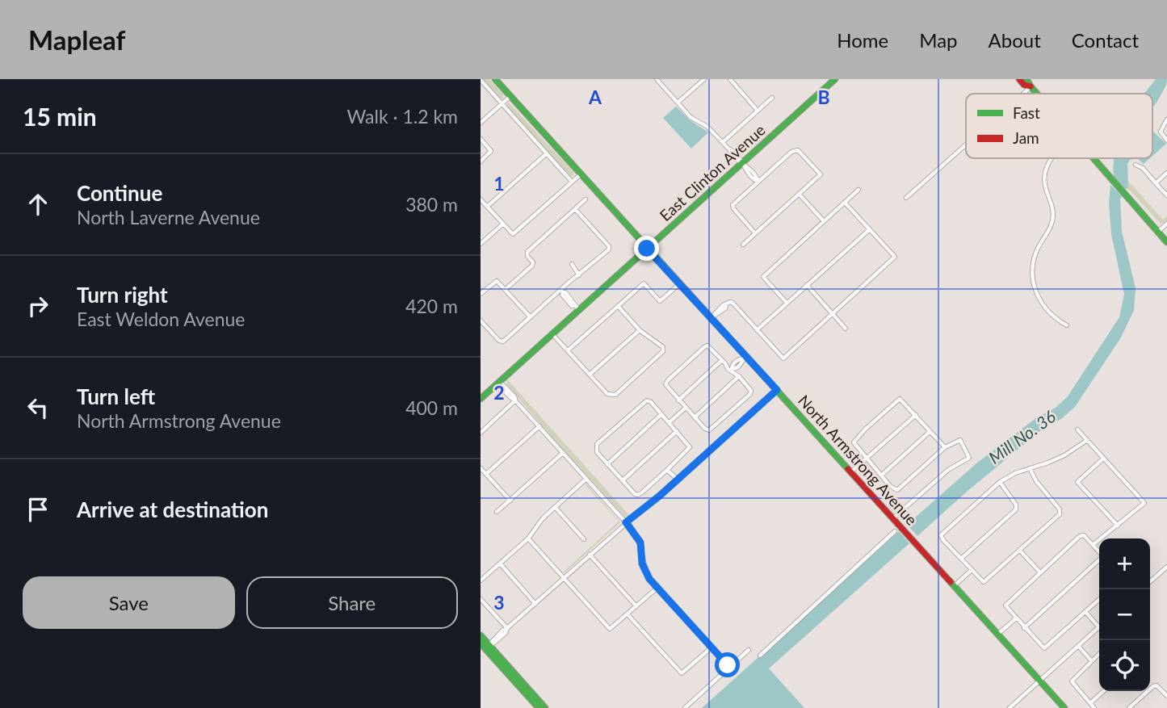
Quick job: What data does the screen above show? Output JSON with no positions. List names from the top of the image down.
{
  "streets": {
    "street": ["East Clinton Avenue", "North Armstrong Avenue"]
  },
  "crossings": [
    ["East Clinton Avenue", "North Armstrong Avenue"]
  ],
  "water": ["Mill No. 36"],
  "legend": ["Fast", "Jam"],
  "page": {
    "header": "Mapleaf",
    "nav": [
      "Home",
      "Map",
      "About",
      "Contact"
    ],
    "heading": ["15 min", "Walk · 1.2 km"],
    "list": [
      ["Continue", "North Laverne Avenue", "380 m"],
      ["Turn right", "East Weldon Avenue", "420 m"],
      ["Turn left", "North Armstrong Avenue", "400 m"],
      "Arrive at destination"
    ],
    "map_buttons": ["+", "−"],
    "buttons": ["Save", "Share"]
  },
  "grid": {
    "columns": ["A", "B"],
    "rows": ["1", "2", "3"]
  }
}
